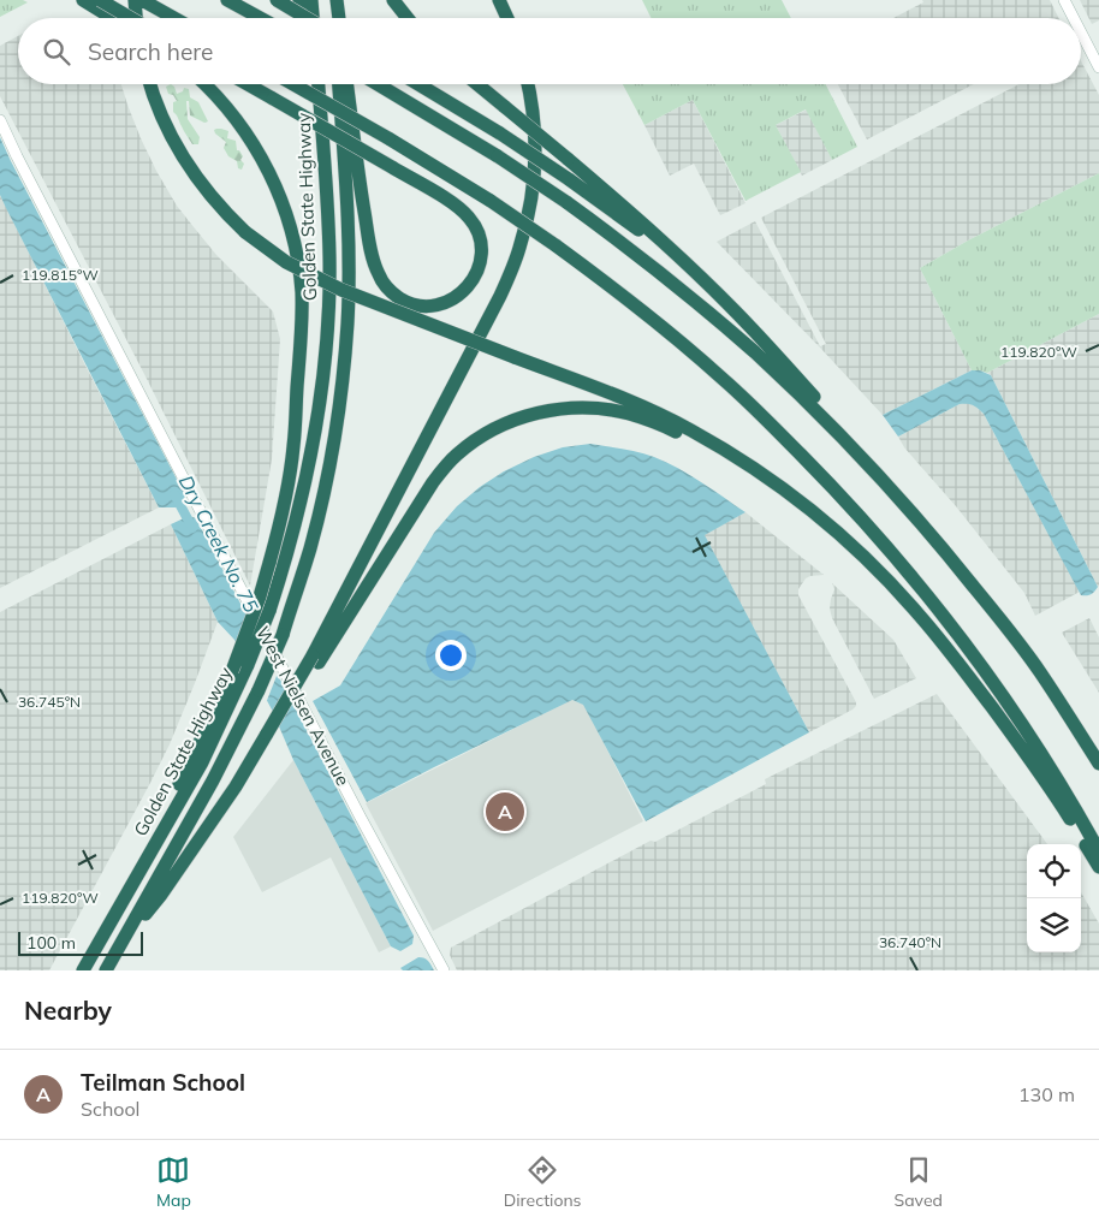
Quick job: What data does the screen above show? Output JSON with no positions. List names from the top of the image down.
{
  "streets": {
    "highway": ["Golden State Highway"],
    "street": ["West Nielsen Avenue"]
  },
  "water": ["Dry Creek No. 75"],
  "scale_bar": "100 m",
  "page": {
    "search": "Search here",
    "pins": "A",
    "scale": "100 m",
    "heading": "Nearby",
    "list": [
      {
        "mark": "A",
        "name": "Teilman School",
        "note": "School",
        "value": "130 m"
      }
    ],
    "nav": ["Map", "Directions", "Saved"]
  },
  "coordinates": [
    "119.815°W",
    "119.820°W",
    "36.745°N",
    "36.740°N"
  ]
}
